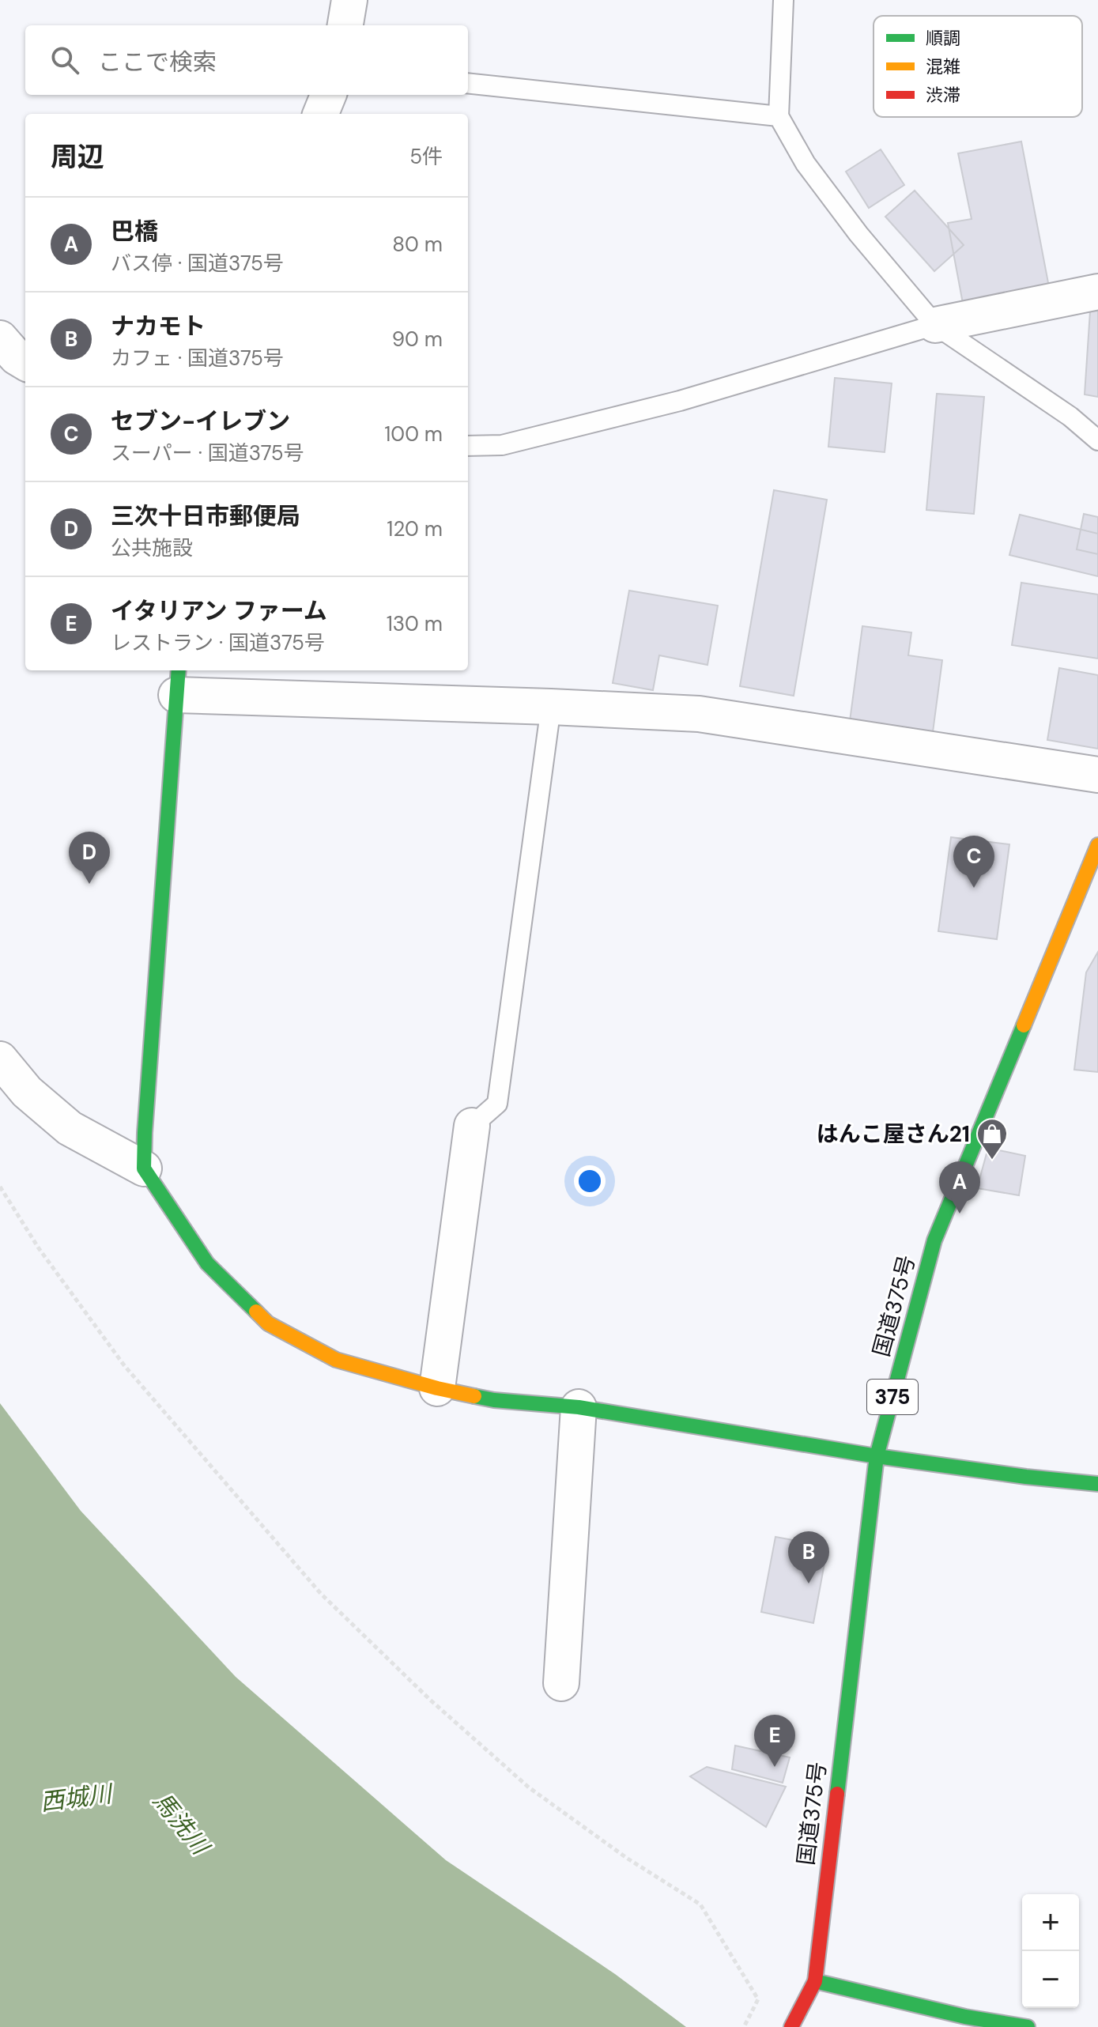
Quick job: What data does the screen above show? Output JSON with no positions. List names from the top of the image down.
{
  "streets": {
    "main road": ["国道375号", "375"]
  },
  "water": ["西城川", "馬洗川"],
  "places": {
    "shop": ["はんこ屋さん21"]
  },
  "legend": ["順調", "混雑", "渋滞"],
  "page": {
    "search": "ここで検索",
    "heading": ["周辺", "5件"],
    "list": [
      {
        "mark": "A",
        "name": "巴橋",
        "note": "バス停 · 国道375号",
        "value": "80 m"
      },
      {
        "mark": "B",
        "name": "ナカモト",
        "note": "カフェ · 国道375号",
        "value": "90 m"
      },
      {
        "mark": "C",
        "name": "セブン-イレブン",
        "note": "スーパー · 国道375号",
        "value": "100 m"
      },
      {
        "mark": "D",
        "name": "三次十日市郵便局",
        "note": "公共施設",
        "value": "120 m"
      },
      {
        "mark": "E",
        "name": "イタリアン ファーム",
        "note": "レストラン · 国道375号",
        "value": "130 m"
      }
    ],
    "pins": [
      "D",
      "C",
      "A",
      "B",
      "E"
    ],
    "map_buttons": ["+", "−"]
  }
}
